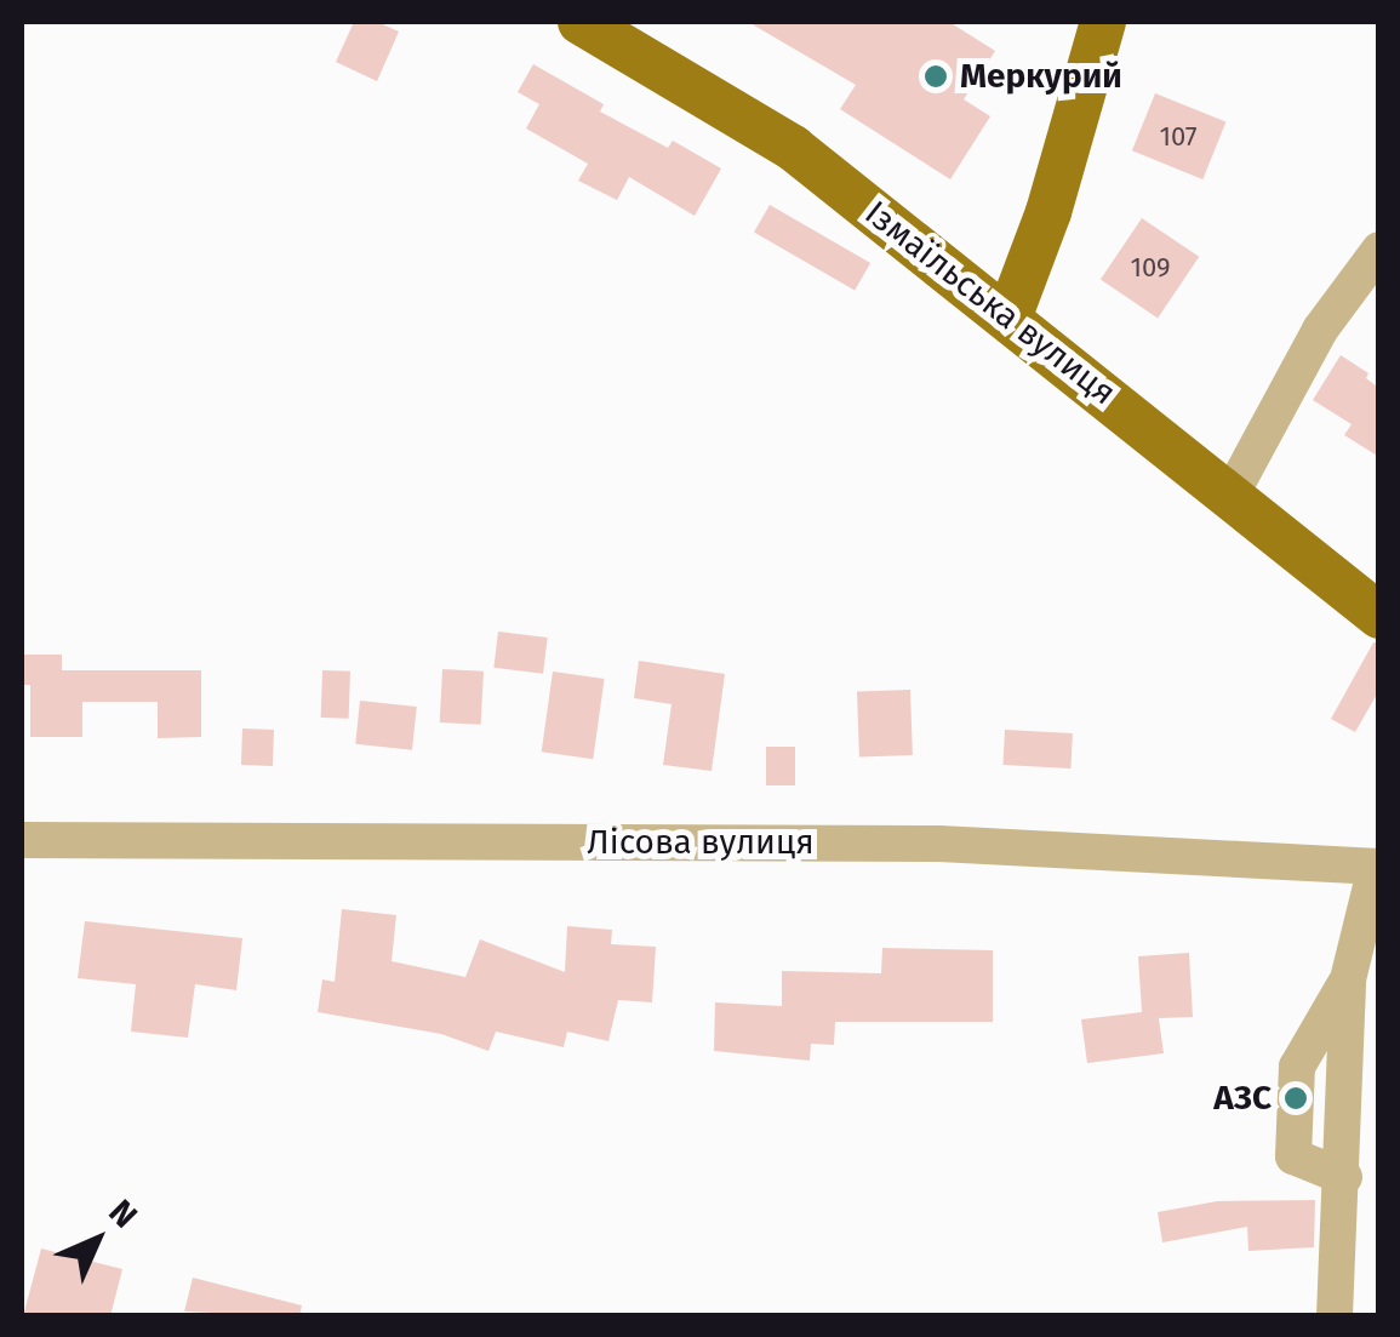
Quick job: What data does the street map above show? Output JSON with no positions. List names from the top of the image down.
{
  "streets": {
    "main road": ["Ізмаїльська вулиця"],
    "street": ["Лісова вулиця"]
  },
  "places": ["Меркурий", "АЗС"],
  "house_numbers": ["107", "109"],
  "north": "top right"
}
